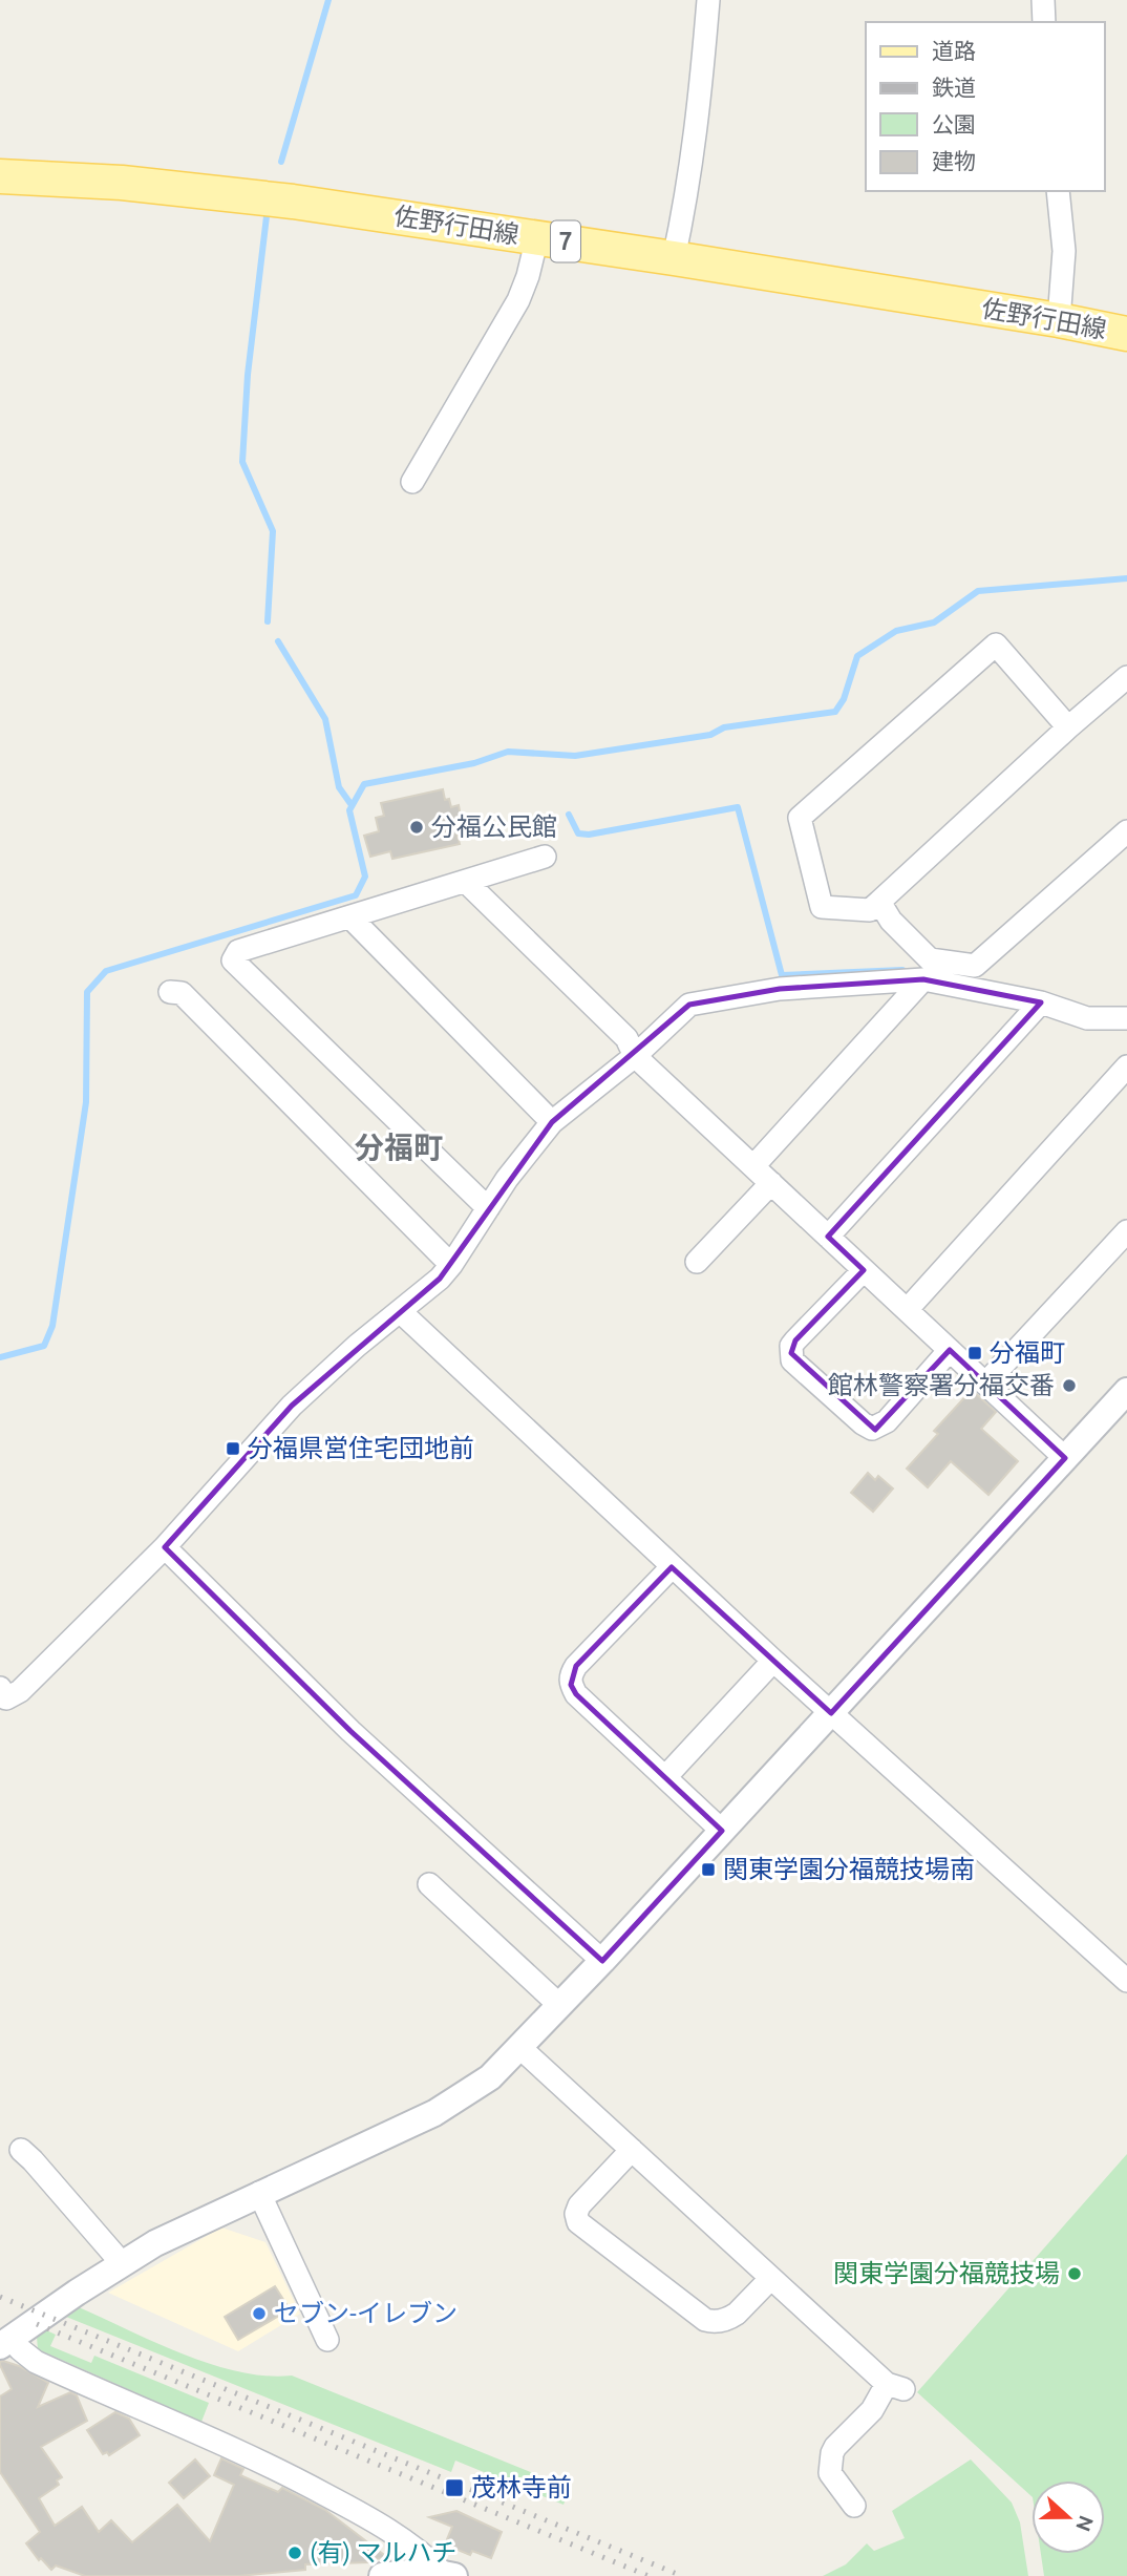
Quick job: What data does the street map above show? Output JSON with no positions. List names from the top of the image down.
{
  "streets": {
    "main road": ["佐野行田線", "7"]
  },
  "districts": ["分福町"],
  "places": {
    "other": [
      "分福公民館",
      "館林警察署分福交番",
      "関東学園分福競技場",
      "セブン-イレブン",
      "(有) マルハチ"
    ],
    "transit": [
      "分福町",
      "分福県営住宅団地前",
      "関東学園分福競技場南",
      "茂林寺前"
    ]
  },
  "legend": [
    "道路",
    "鉄道",
    "公園",
    "建物"
  ],
  "north": "right"
}
